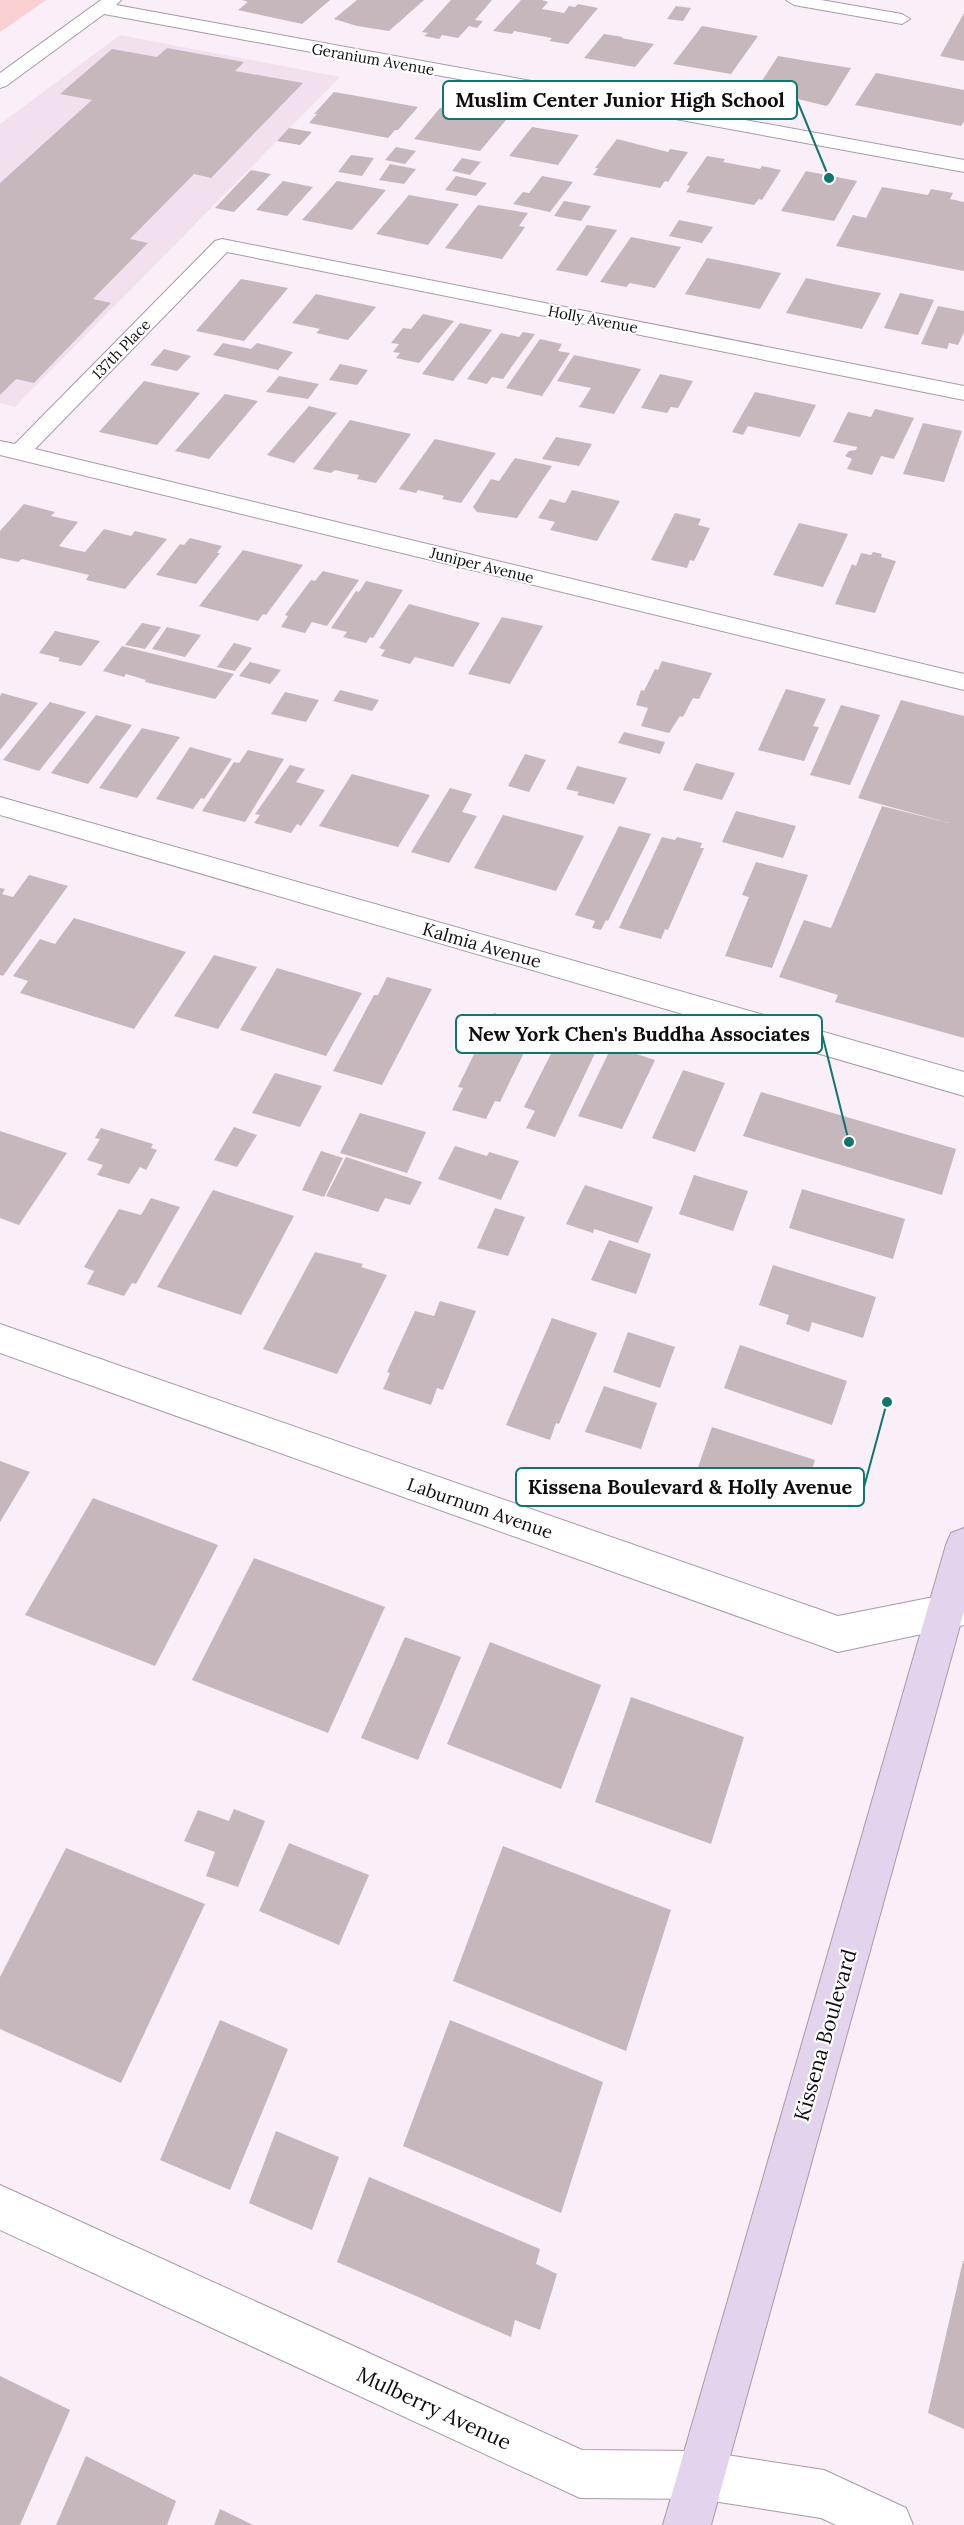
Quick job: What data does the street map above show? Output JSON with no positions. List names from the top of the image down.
{
  "streets": {
    "main road": ["Kissena Boulevard"],
    "street": [
      "Geranium Avenue",
      "Holly Avenue",
      "137th Place",
      "Juniper Avenue",
      "Kalmia Avenue",
      "Laburnum Avenue",
      "Mulberry Avenue"
    ]
  },
  "crossings": [
    ["Holly Avenue", "137th Place"],
    ["137th Place", "Juniper Avenue"],
    ["Laburnum Avenue", "Kissena Boulevard"],
    ["Kissena Boulevard", "Mulberry Avenue"]
  ],
  "places": ["Muslim Center Junior High School", "New York Chen's Buddha Associates", "Kissena Boulevard & Holly Avenue"]
}
